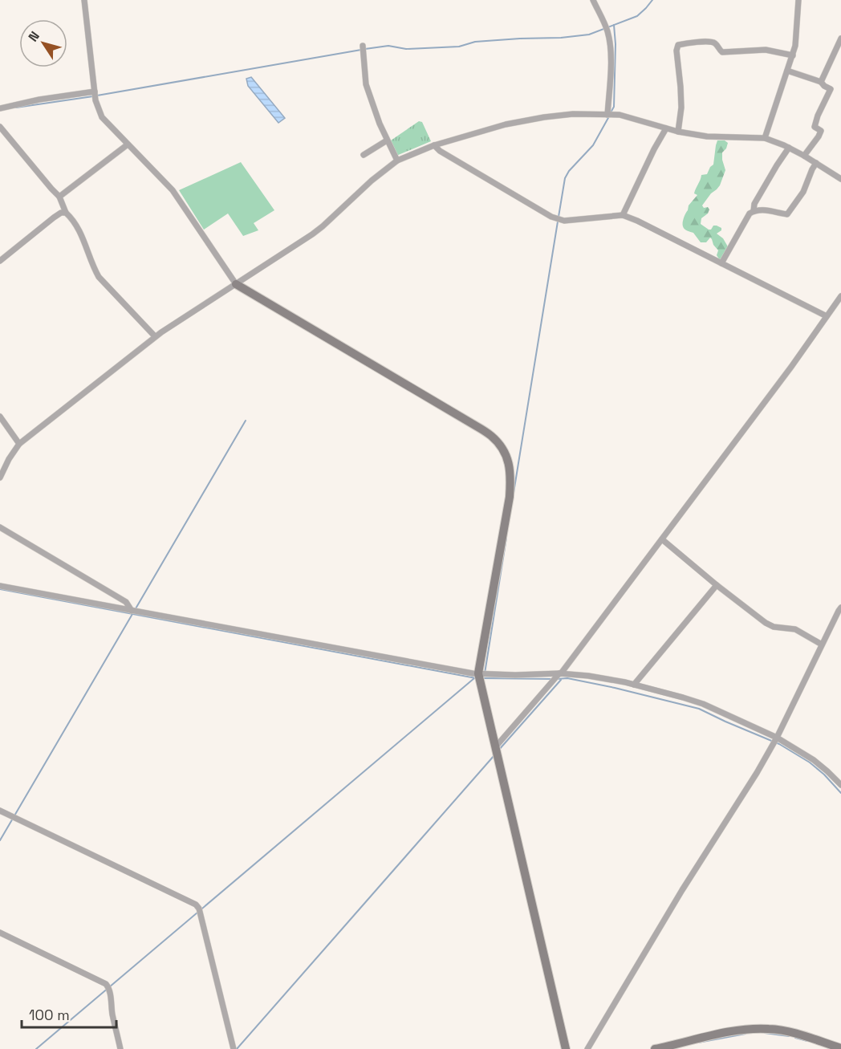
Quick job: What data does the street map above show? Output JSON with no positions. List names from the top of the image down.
{
  "scale_bar": "100 m",
  "north": "top left"
}
